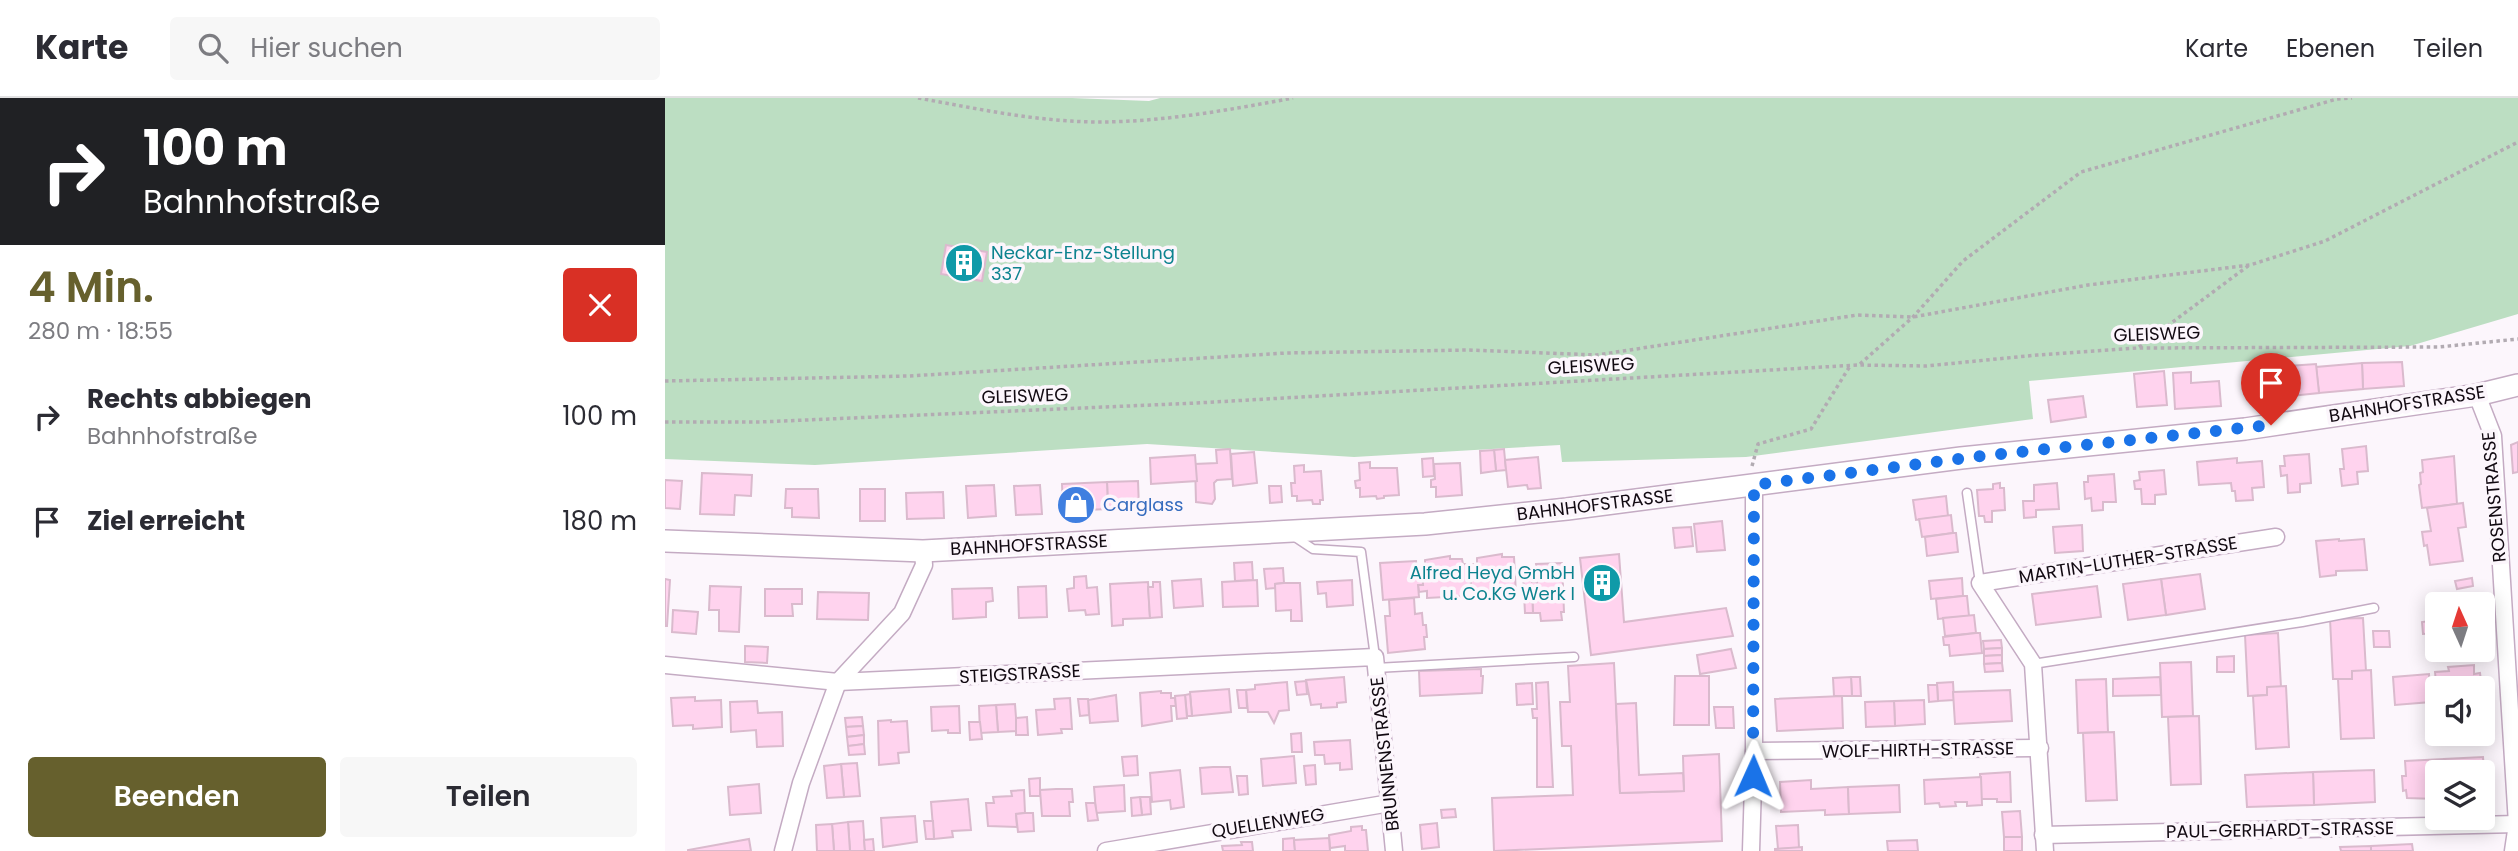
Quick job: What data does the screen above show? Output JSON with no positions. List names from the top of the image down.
{
  "streets": {
    "street": [
      "BAHNHOFSTRASSE",
      "ROSENSTRASSE",
      "MARTIN-LUTHER-STRASSE",
      "STEIGSTRASSE",
      "WOLF-HIRTH-STRASSE",
      "BRUNNENSTRASSE",
      "QUELLENWEG",
      "PAUL-GERHARDT-STRASSE"
    ],
    "path": ["GLEISWEG"]
  },
  "crossings": [
    ["BAHNHOFSTRASSE", "ROSENSTRASSE"],
    ["ROSENSTRASSE", "PAUL-GERHARDT-STRASSE"],
    ["STEIGSTRASSE", "BRUNNENSTRASSE"],
    ["BRUNNENSTRASSE", "QUELLENWEG"]
  ],
  "places": {
    "building": ["Neckar-Enz-Stellung 337", "Alfred Heyd GmbH u. Co.KG Werk I"],
    "shop": ["Carglass"]
  },
  "north": "top",
  "page": {
    "header": "Karte",
    "search": "Hier suchen",
    "nav": ["Karte", "Ebenen", "Teilen"],
    "turn": ["100 m", "Bahnhofstraße"],
    "heading": ["4 Min.", "280 m · 18:55"],
    "list": [
      {
        "name": "Rechts abbiegen",
        "note": "Bahnhofstraße",
        "value": "100 m"
      },
      {
        "name": "Ziel erreicht",
        "value": "180 m"
      }
    ],
    "buttons": ["Beenden", "Teilen"]
  }
}
